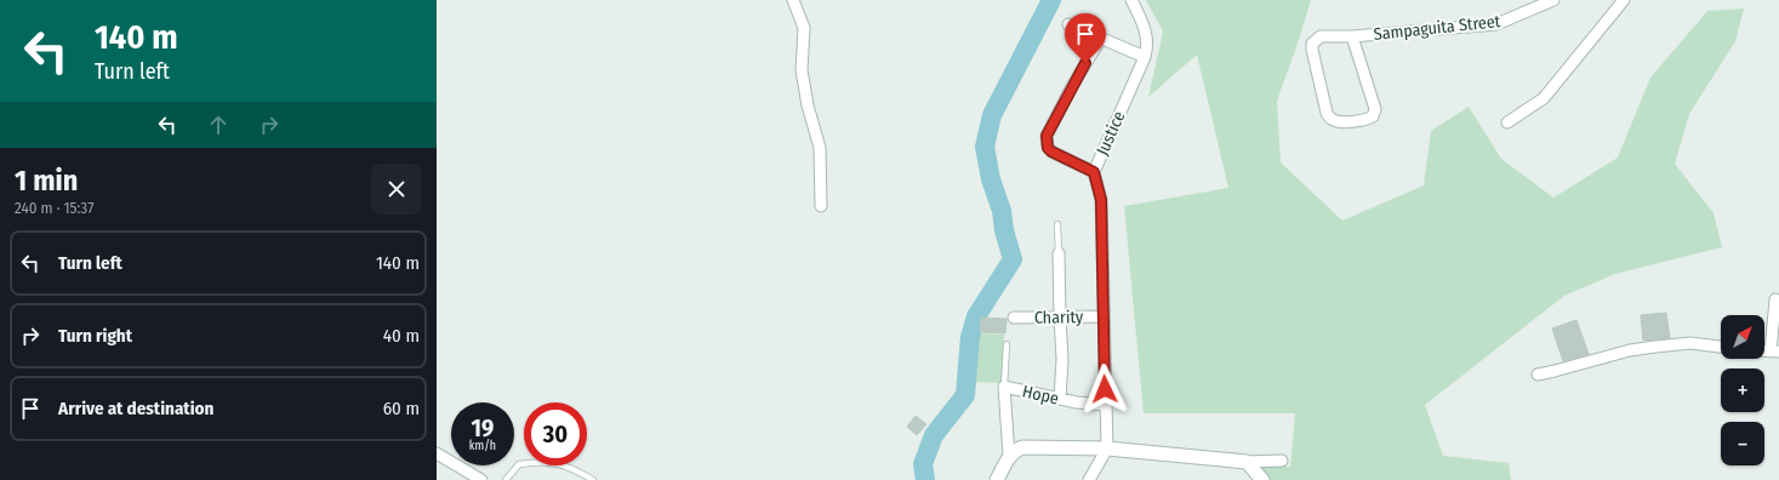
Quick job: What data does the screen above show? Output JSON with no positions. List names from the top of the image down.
{
  "streets": {
    "street": [
      "Sampaguita Street",
      "Justice",
      "Charity",
      "Hope"
    ]
  },
  "crossings": [
    ["Justice", "Charity"],
    ["Justice", "Hope"]
  ],
  "north": "top right",
  "page": {
    "turn": ["140 m", "Turn left"],
    "heading": ["1 min", "240 m · 15:37"],
    "list": [
      {
        "name": "Turn left",
        "value": "140 m"
      },
      {
        "name": "Turn right",
        "value": "40 m"
      },
      {
        "name": "Arrive at destination",
        "value": "60 m"
      }
    ],
    "map_buttons": ["+", "−"],
    "speed": "19 km/h",
    "limit": "30"
  }
}
